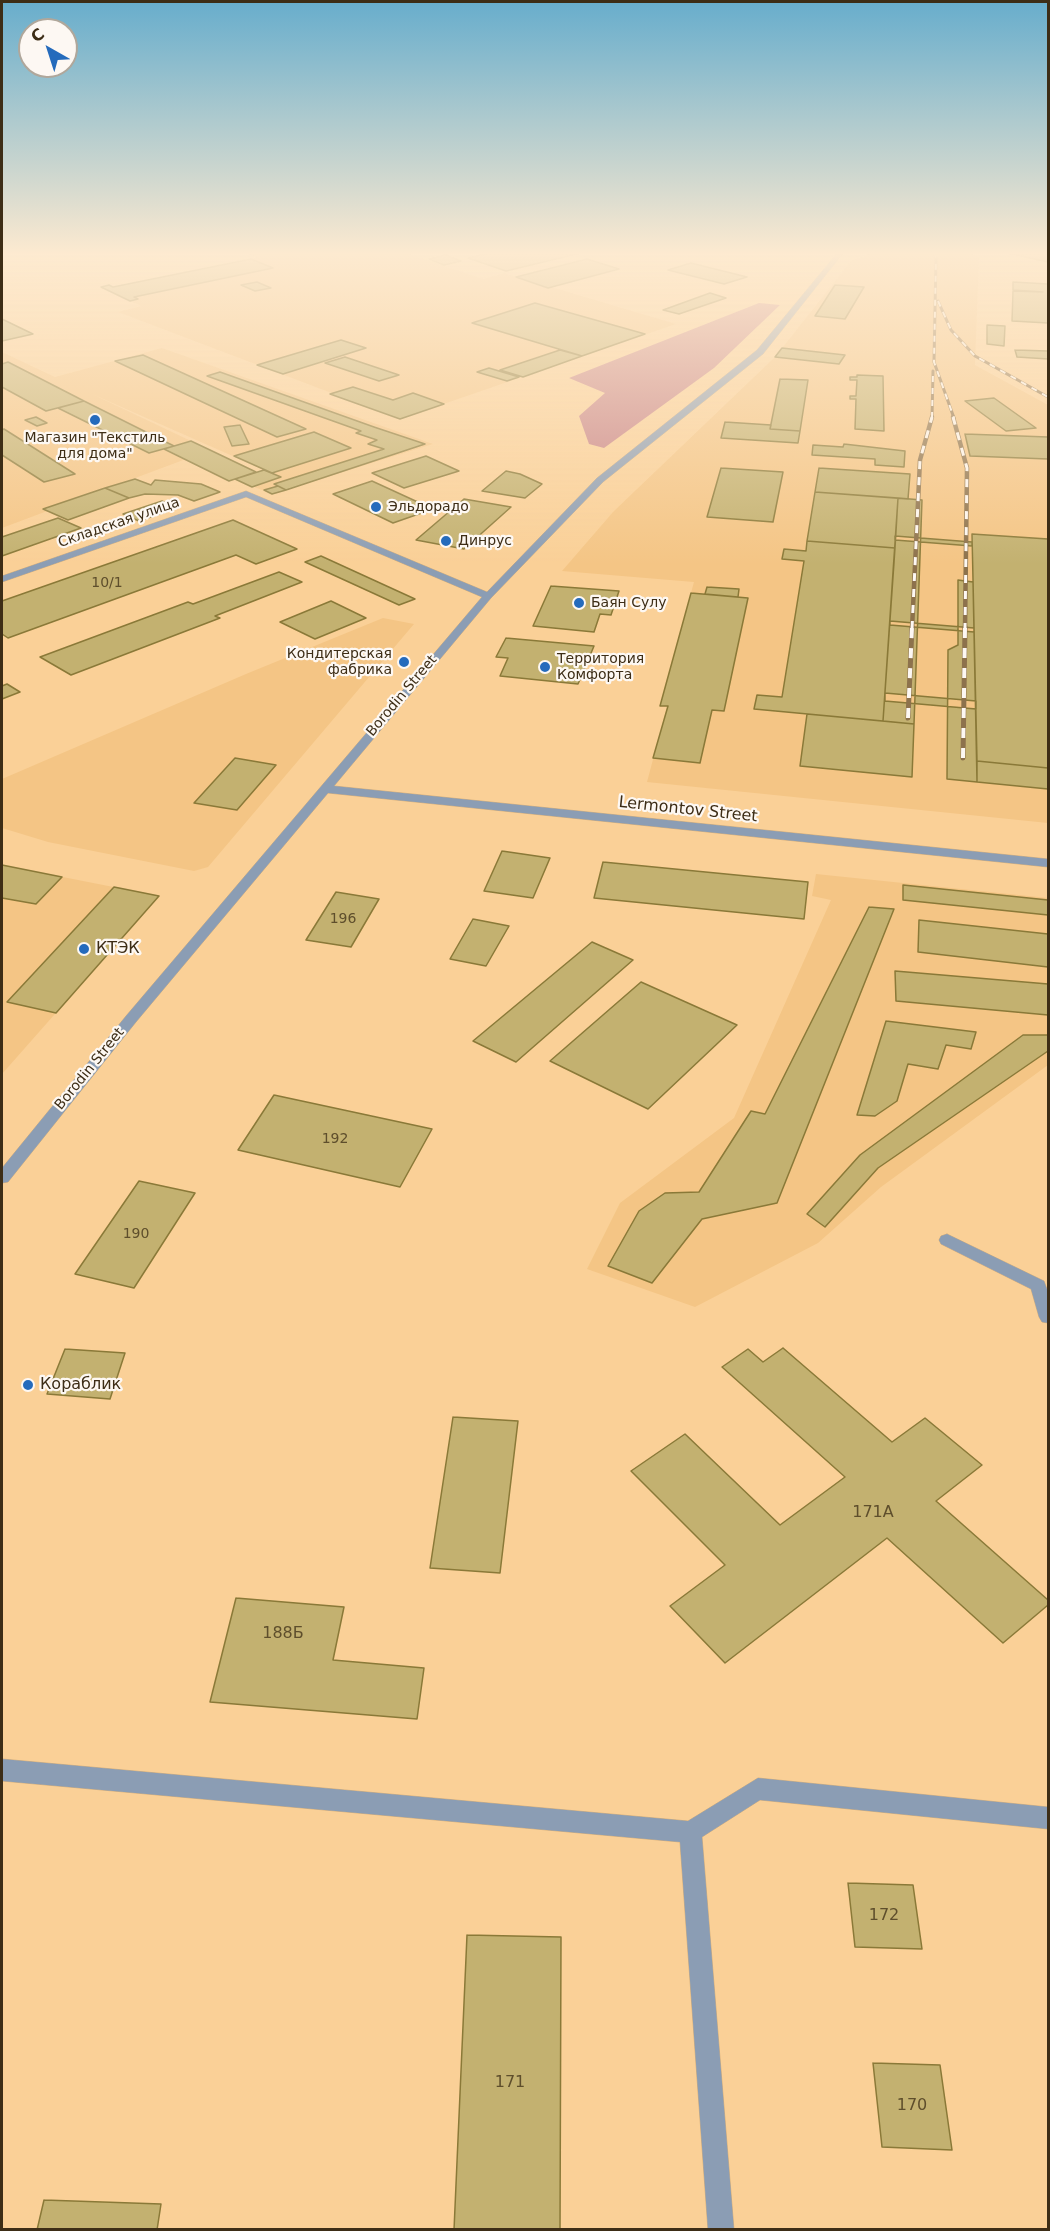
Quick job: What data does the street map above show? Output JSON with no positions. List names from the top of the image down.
{
  "streets": {
    "street": ["Складская улица", "Borodin Street", "Lermontov Street"]
  },
  "crossings": [
    ["Складская улица", "Borodin Street"],
    ["Borodin Street", "Lermontov Street"]
  ],
  "places": [
    "Магазин \"Текстиль для дома\"",
    "Эльдорадо",
    "Динрус",
    "Баян Сулу",
    "Кондитерская фабрика",
    "Территория Комфорта",
    "КТЭК",
    "Кораблик"
  ],
  "house_numbers": [
    "10/1",
    "196",
    "192",
    "190",
    "171А",
    "188Б",
    "172",
    "171",
    "170"
  ],
  "north": "top left"
}
